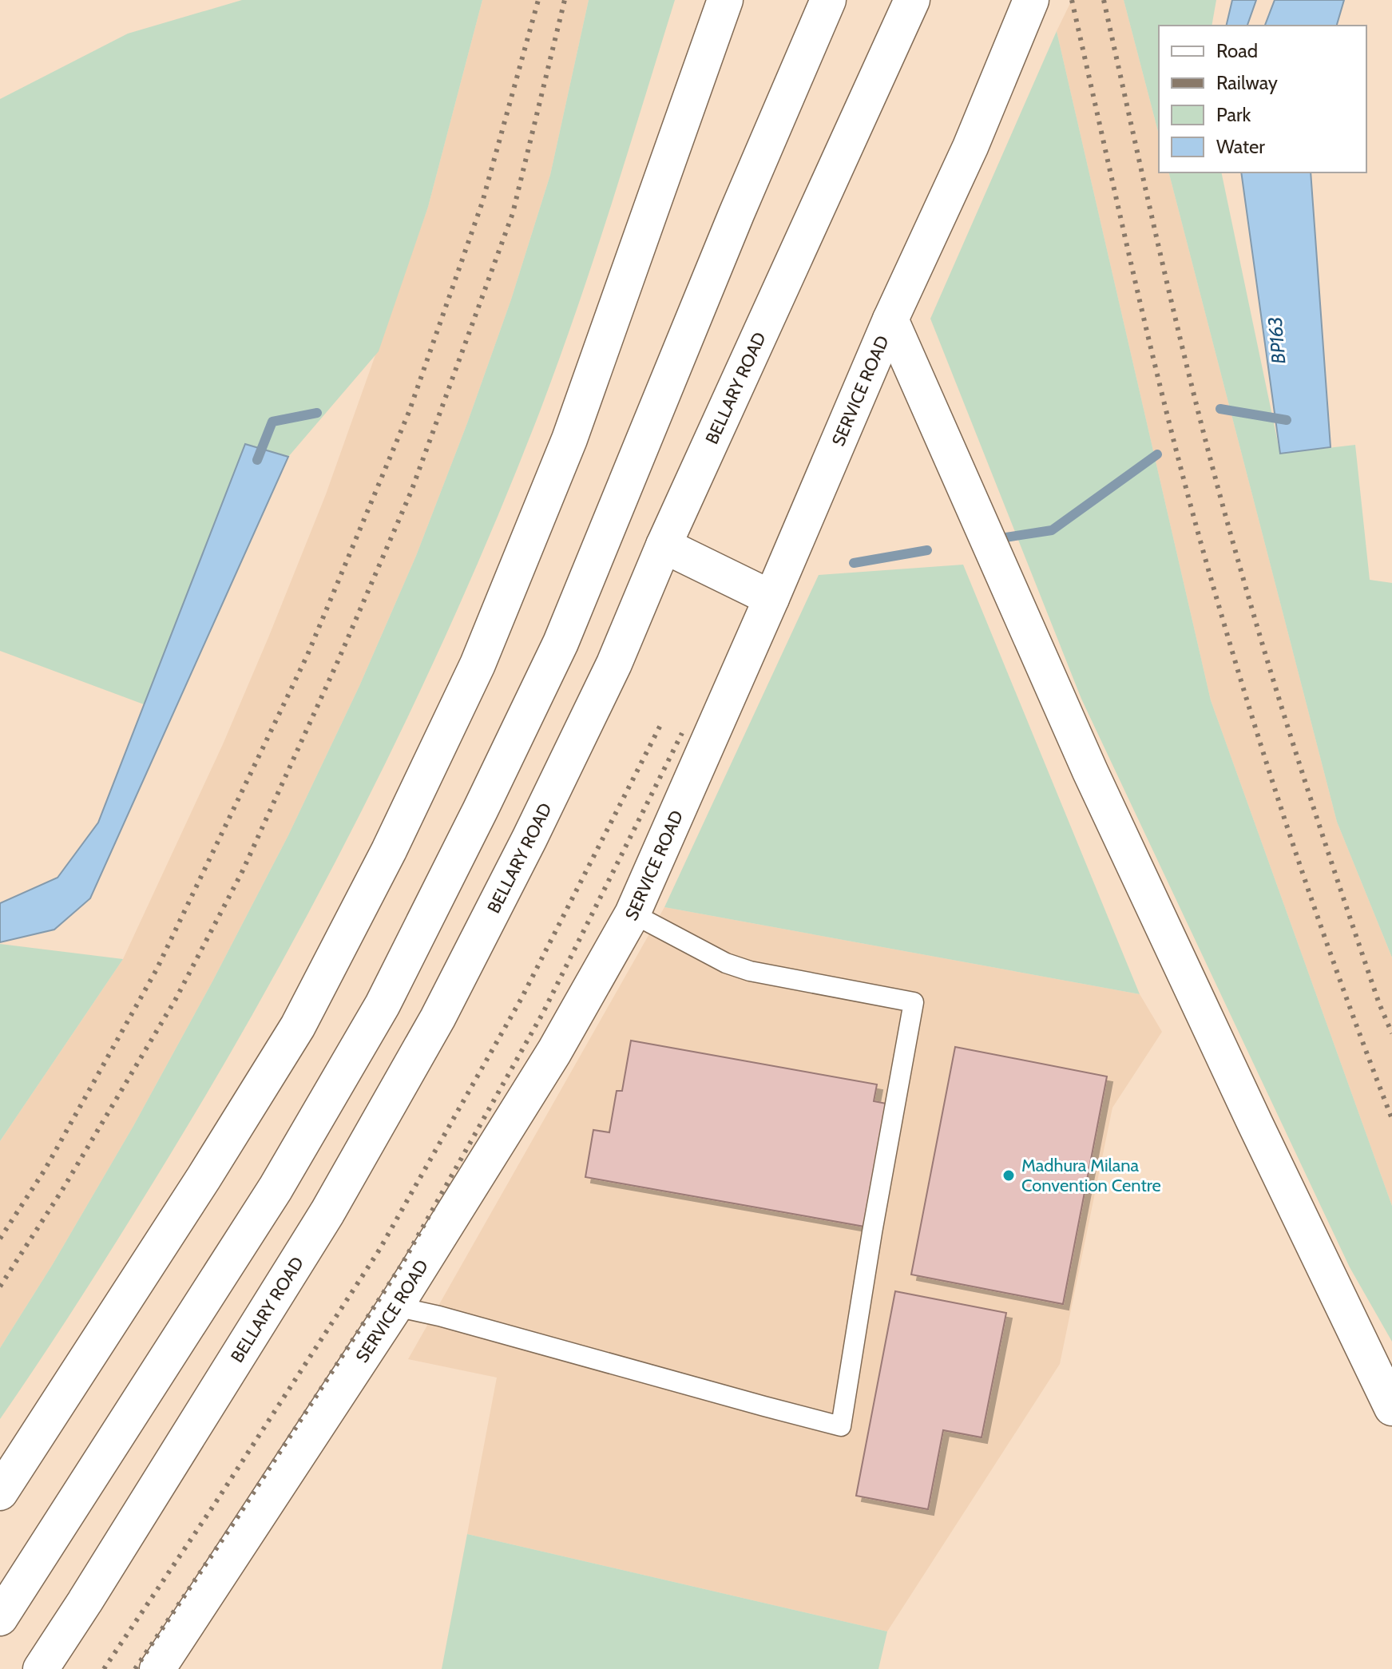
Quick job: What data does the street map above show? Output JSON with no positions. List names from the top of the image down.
{
  "streets": {
    "main road": ["BELLARY ROAD", "SERVICE ROAD"]
  },
  "water": ["BP163"],
  "places": ["Madhura Milana Convention Centre"],
  "legend": [
    "Road",
    "Railway",
    "Park",
    "Water"
  ]
}
